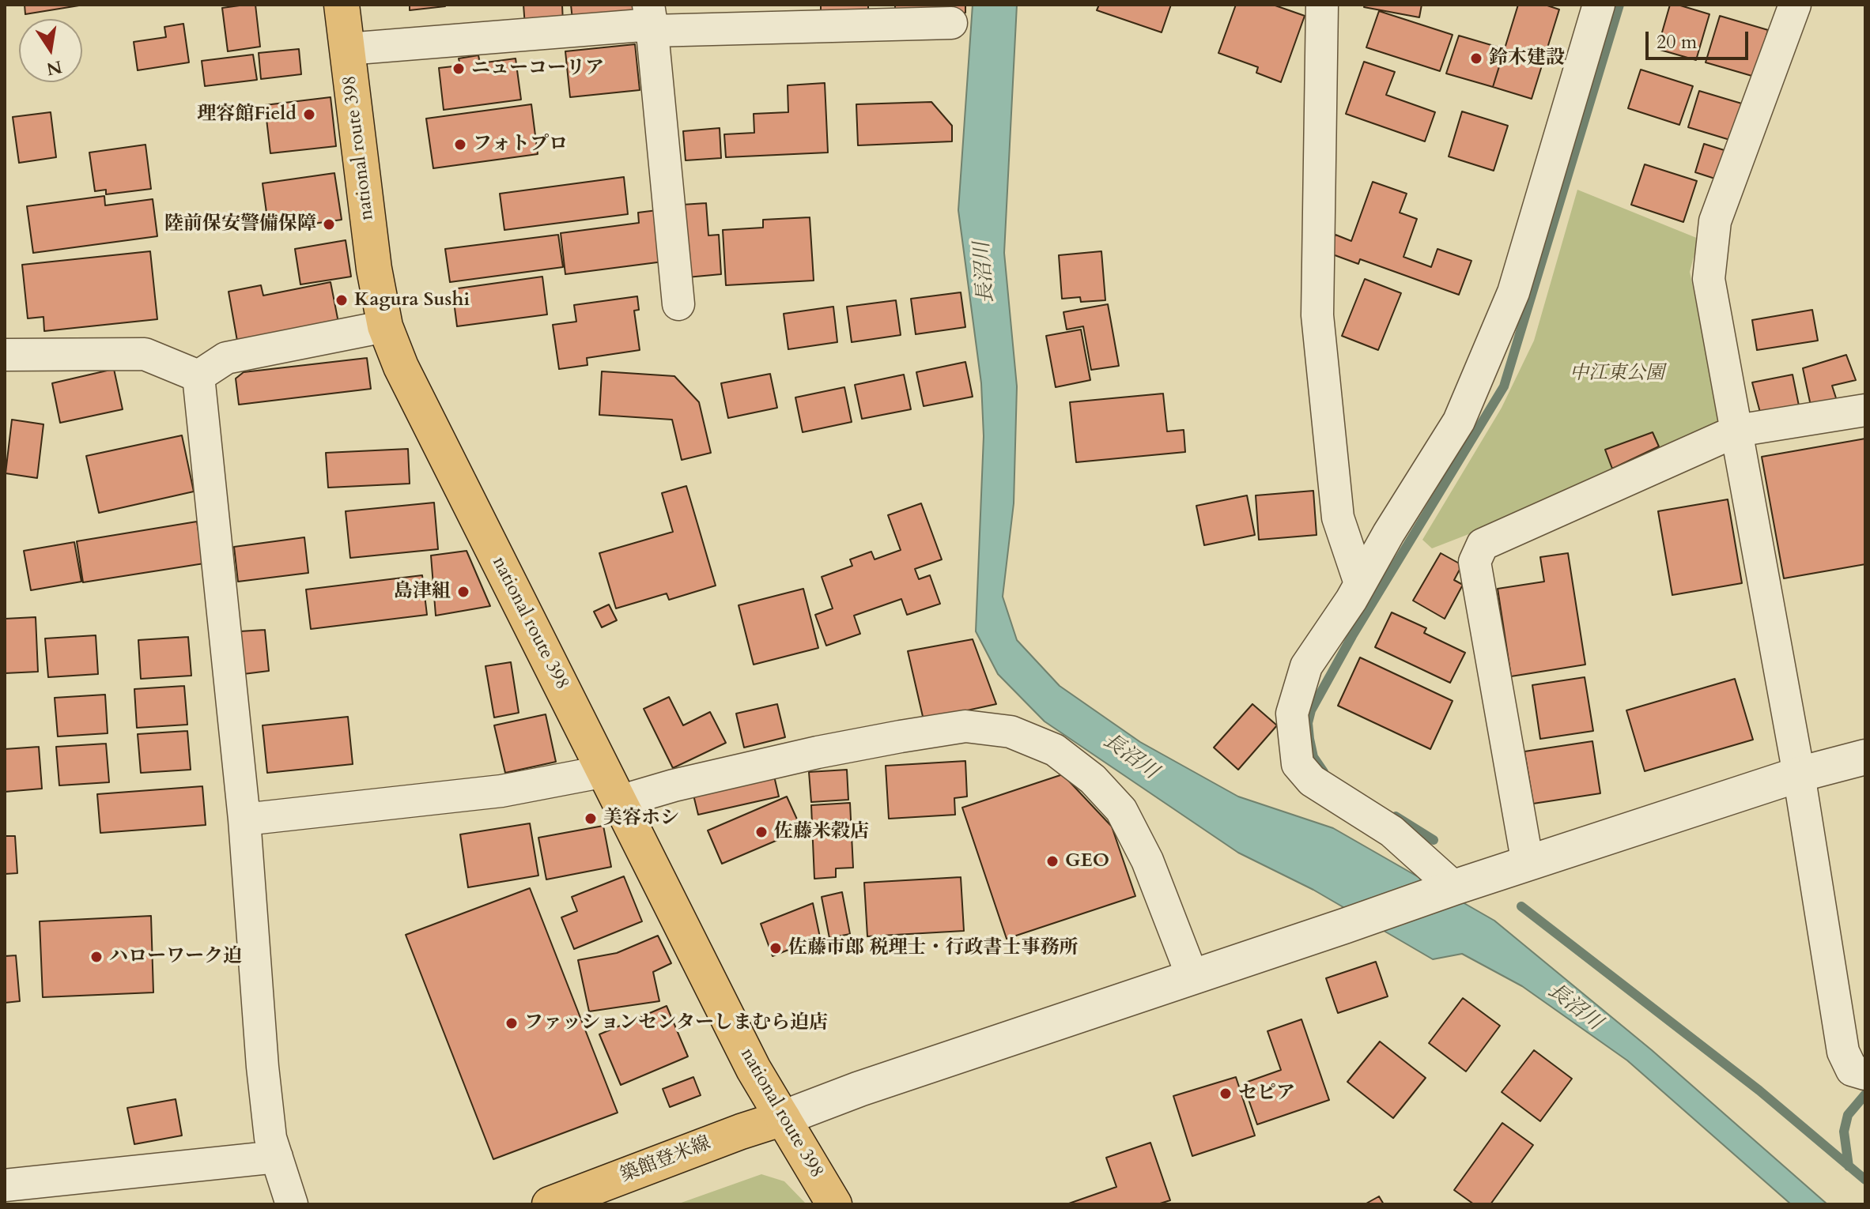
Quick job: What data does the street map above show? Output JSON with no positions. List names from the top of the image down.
{
  "streets": {
    "main road": ["national route 398", "築館登米線"]
  },
  "crossings": [
    ["national route 398", "築館登米線"]
  ],
  "water": ["長沼川"],
  "parks": ["中江東公園"],
  "places": [
    "鈴木建設",
    "ニューコーリア",
    "理容館Field",
    "フォトプロ",
    "陸前保安警備保障",
    "Kagura Sushi",
    "島津組",
    "美容ホシ",
    "佐藤米穀店",
    "GEO",
    "佐藤市郎 税理士・行政書士事務所",
    "ハローワーク迫",
    "ファッションセンターしまむら迫店",
    "セピア"
  ],
  "scale_bar": "20 m",
  "north": "bottom"
}
